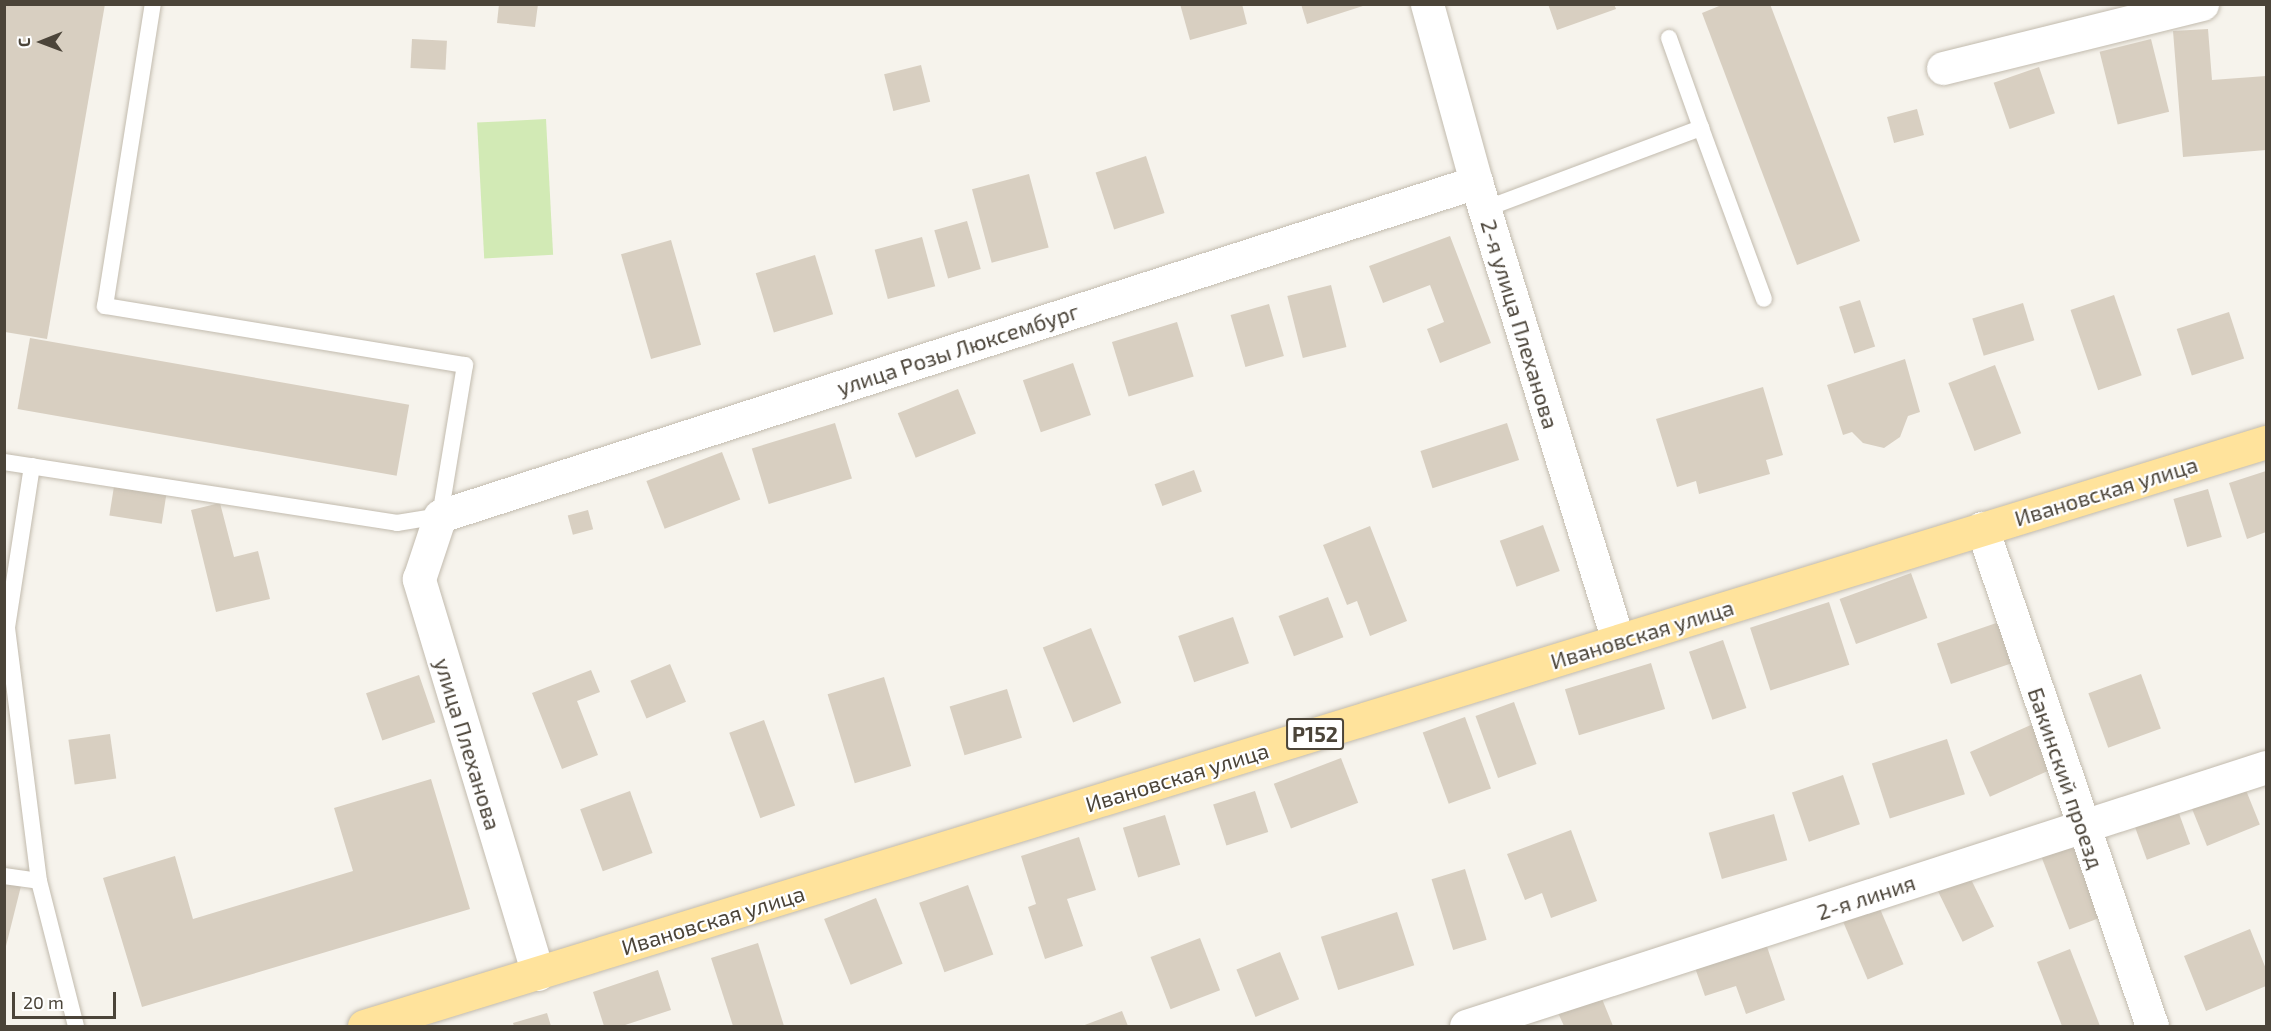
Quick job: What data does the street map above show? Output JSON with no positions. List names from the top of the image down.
{
  "streets": {
    "main road": ["Ивановская улица", "Р152"],
    "street": [
      "2-я улица Плеханова",
      "улица Розы Люксембург",
      "улица Плеханова",
      "Бакинский проезд",
      "2-я линия"
    ]
  },
  "crossings": [
    ["2-я улица Плеханова", "улица Розы Люксембург"],
    ["2-я улица Плеханова", "Ивановская улица"],
    ["улица Розы Люксембург", "улица Плеханова"],
    ["Ивановская улица", "улица Плеханова"],
    ["Ивановская улица", "Бакинский проезд"],
    ["Бакинский проезд", "2-я линия"]
  ],
  "scale_bar": "20 m",
  "north": "left"
}
